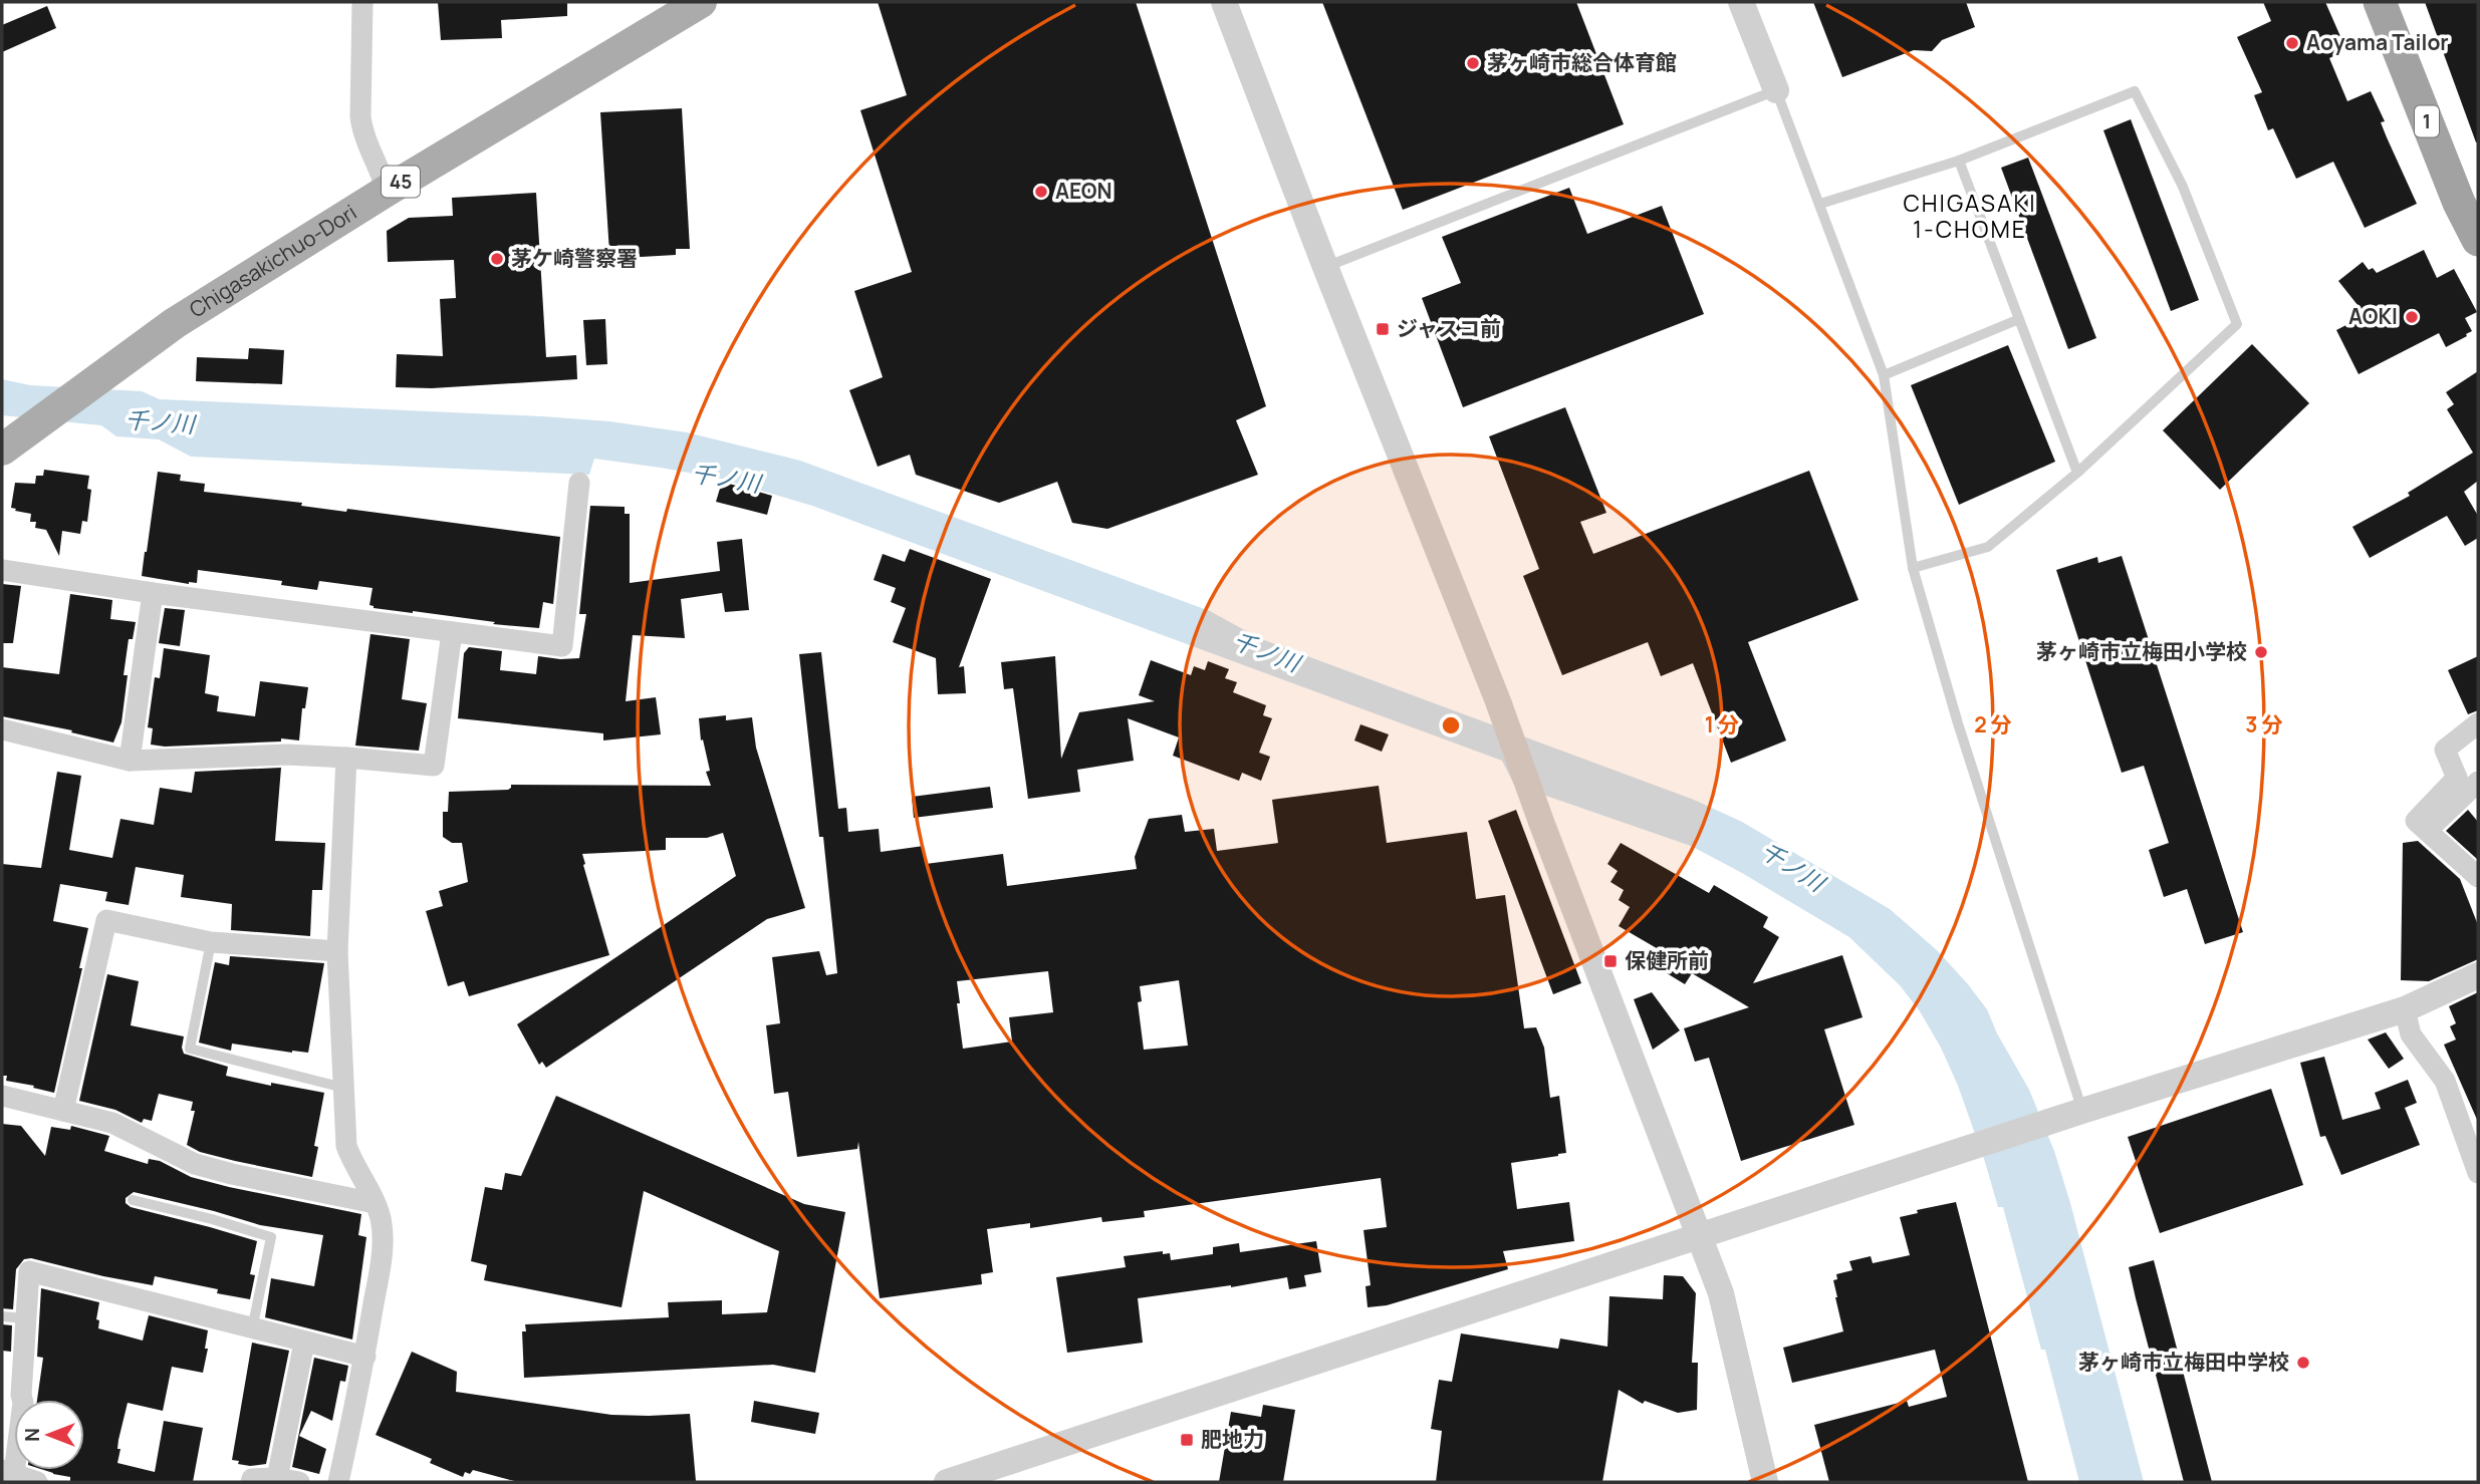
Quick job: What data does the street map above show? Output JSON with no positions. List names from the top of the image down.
{
  "streets": {
    "highway": ["1"],
    "main road": ["45", "Chigasakichuo-Dori"]
  },
  "districts": ["CHIGASAKI 1-CHOME"],
  "water": ["千ノ川"],
  "places": {
    "other": [
      "Aoyama Tailor",
      "茅ヶ崎市総合体育館",
      "AEON",
      "茅ケ崎警察署",
      "AOKI",
      "茅ヶ崎市立梅田小学校",
      "茅ヶ崎市立梅田中学校"
    ],
    "transit": ["ジャスコ前", "保健所前", "肥地力"]
  },
  "north": "left",
  "rings": ["1 分", "2 分", "3 分"]
}
